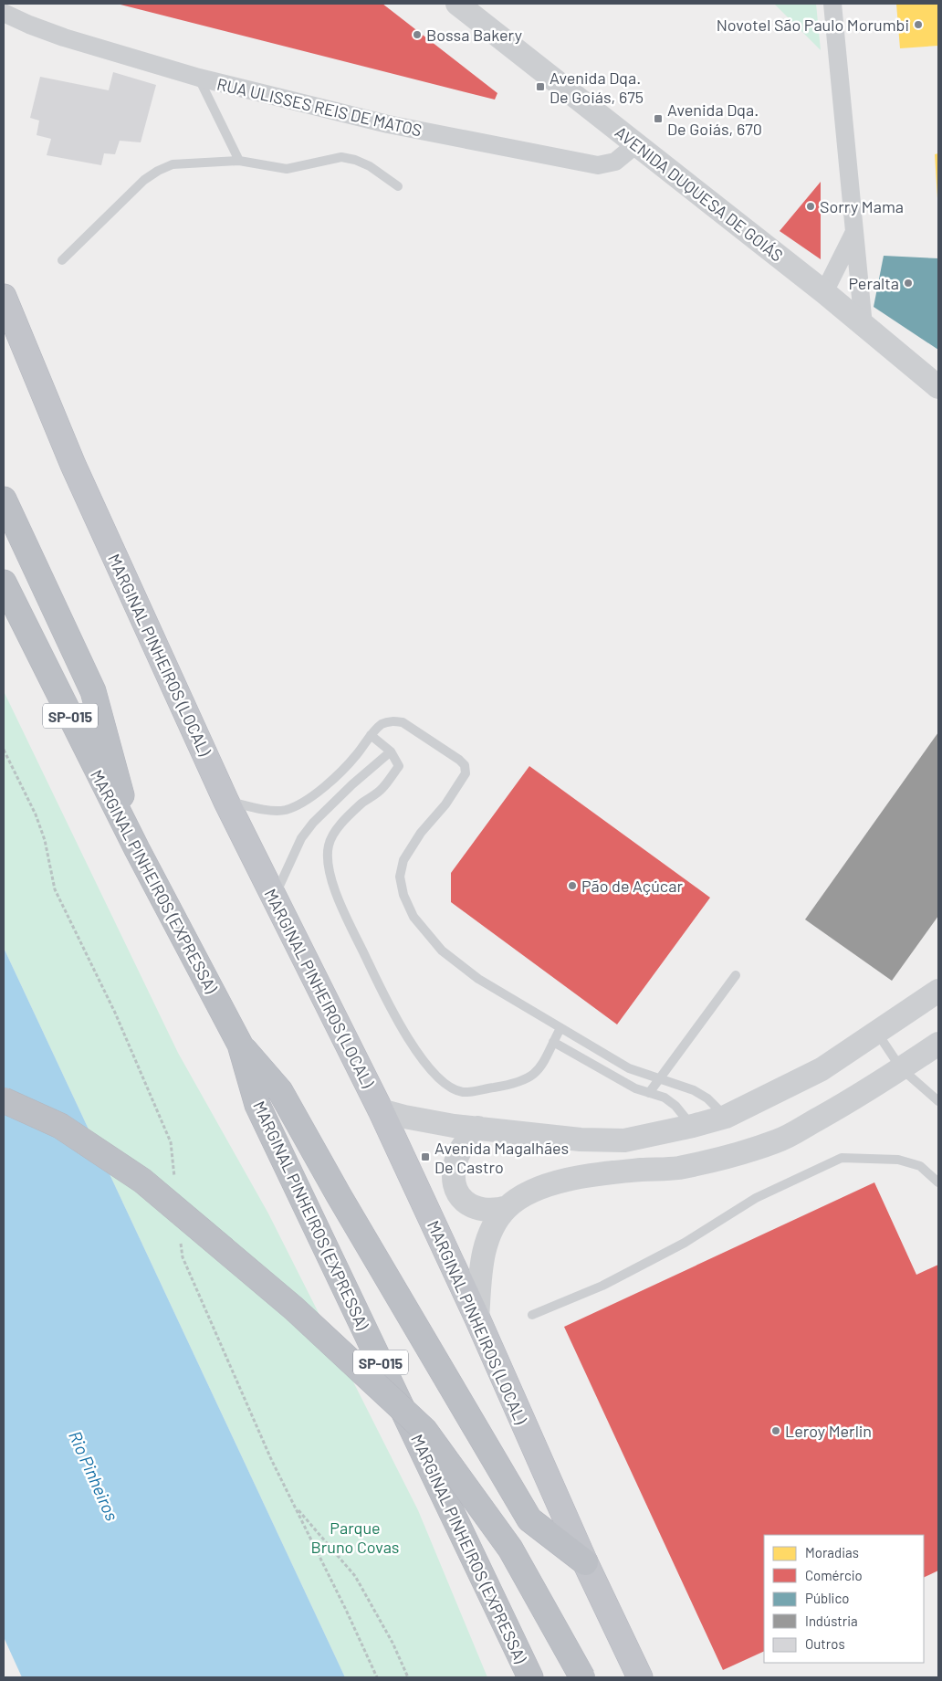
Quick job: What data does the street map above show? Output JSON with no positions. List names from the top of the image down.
{
  "streets": {
    "highway": ["MARGINAL PINHEIROS (LOCAL)", "SP-015", "MARGINAL PINHEIROS (EXPRESSA)"],
    "street": ["RUA ULISSES REIS DE MATOS", "AVENIDA DUQUESA DE GOIÁS"]
  },
  "crossings": [
    ["RUA ULISSES REIS DE MATOS", "AVENIDA DUQUESA DE GOIÁS"]
  ],
  "water": ["Rio Pinheiros"],
  "parks": ["Parque Bruno Covas"],
  "places": {
    "other": [
      "Novotel São Paulo Morumbi",
      "Bossa Bakery",
      "Sorry Mama",
      "Peralta",
      "Pão de Açúcar",
      "Leroy Merlin"
    ],
    "transit": ["Avenida Dqa. De Goiás, 675", "Avenida Dqa. De Goiás, 670", "Avenida Magalhães De Castro"]
  },
  "legend": [
    "Moradias",
    "Comércio",
    "Público",
    "Indústria",
    "Outros"
  ]
}
